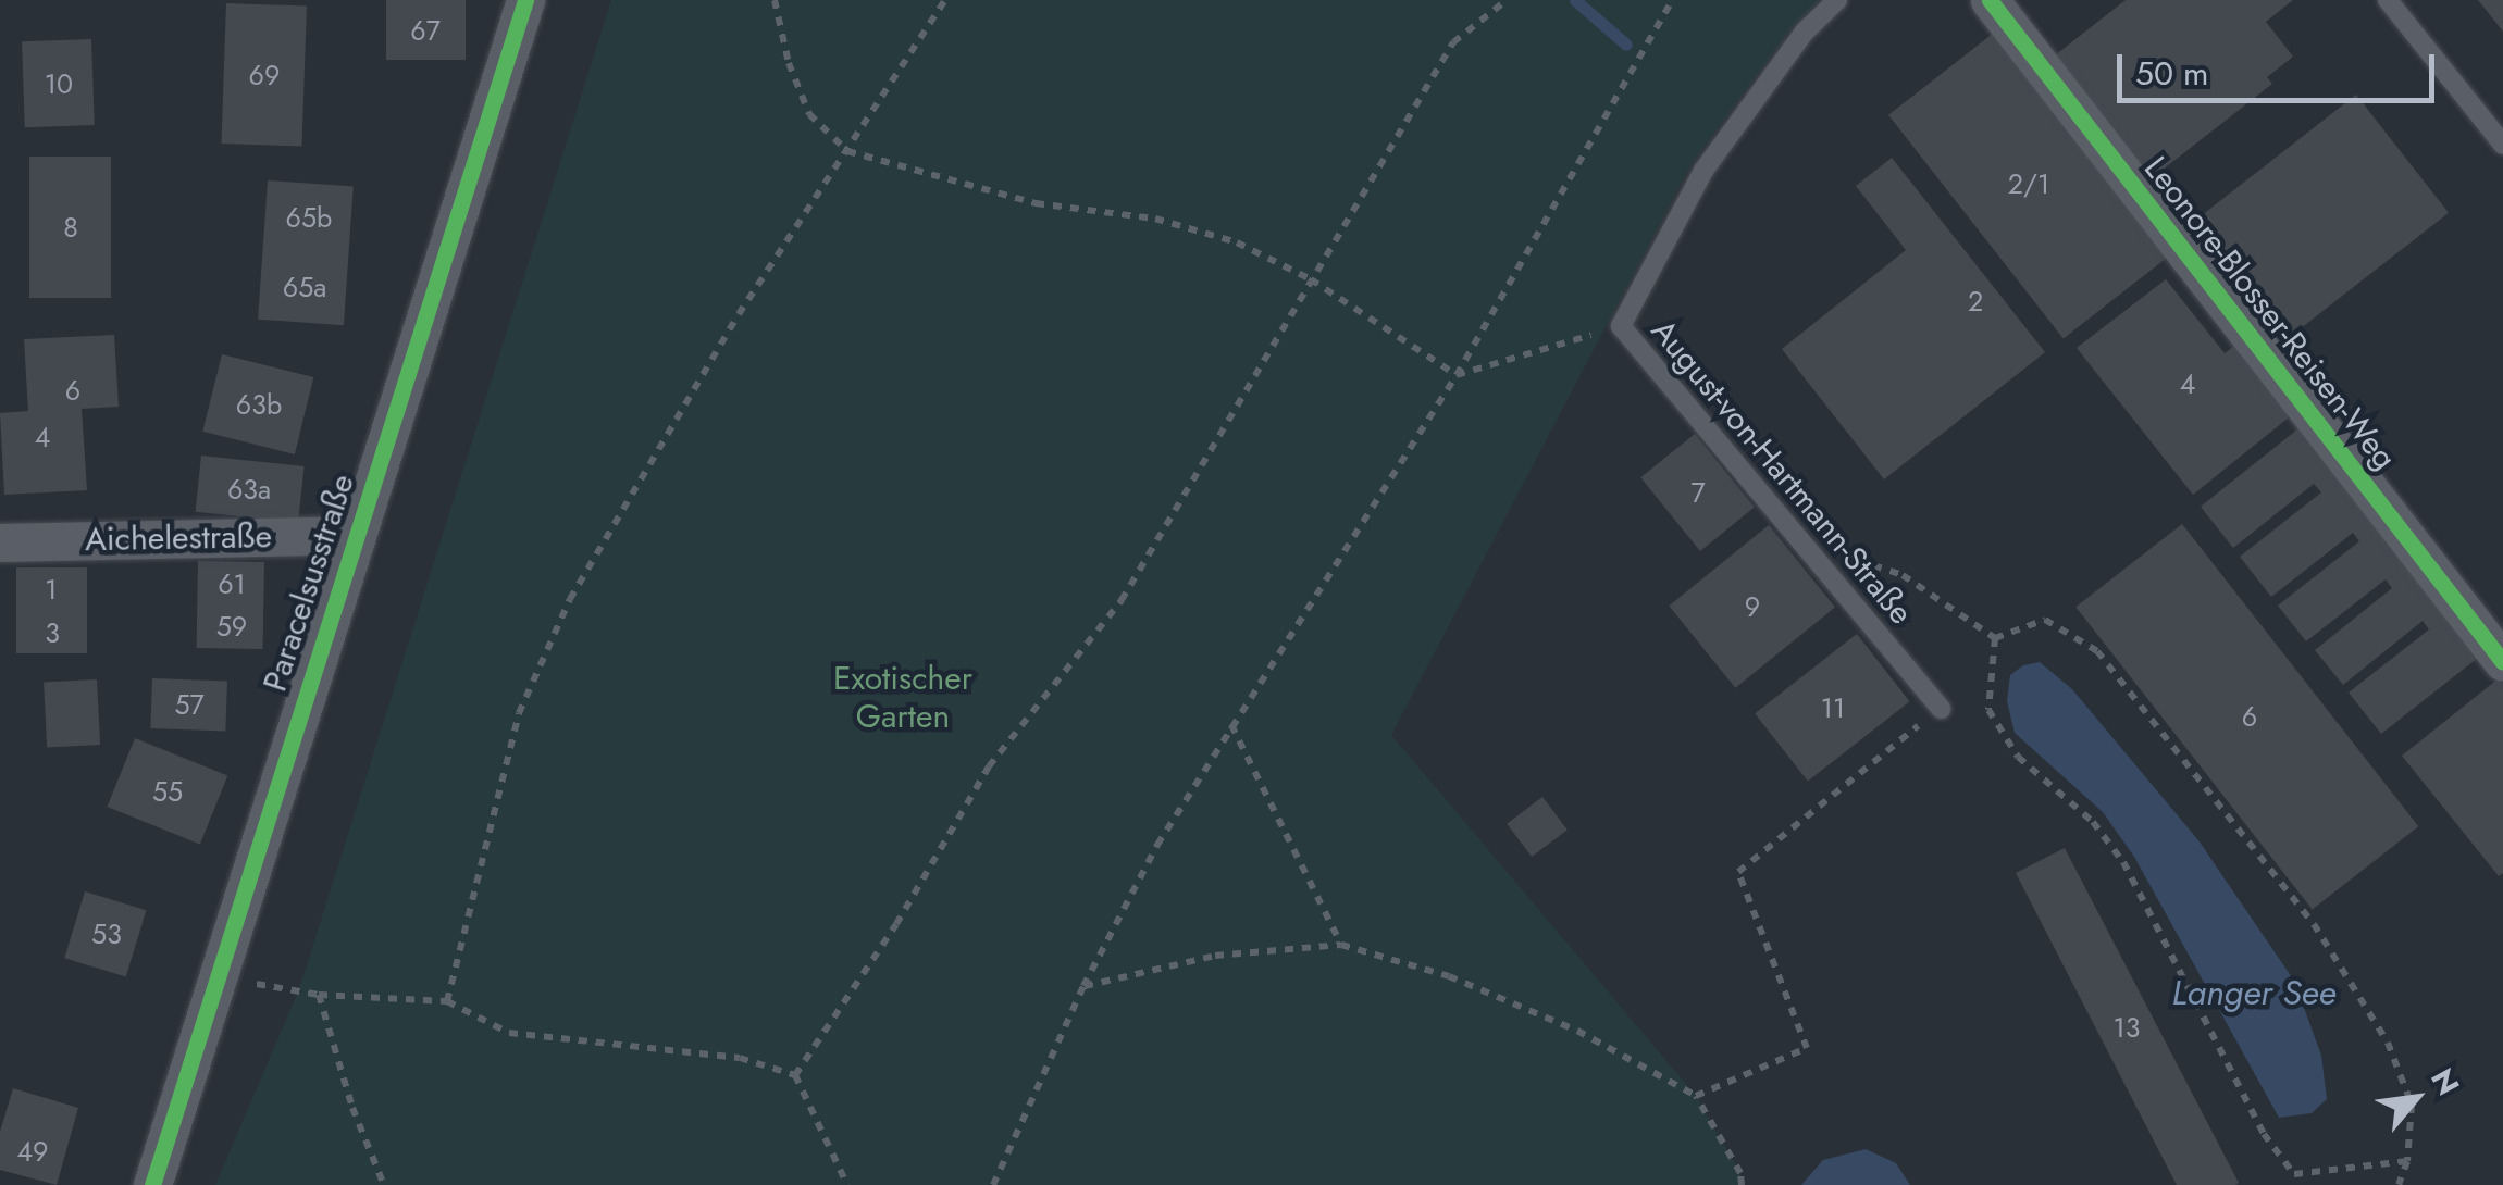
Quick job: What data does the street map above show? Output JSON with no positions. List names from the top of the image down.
{
  "streets": {
    "street": ["Leonore-Blosser-Reisen-Weg", "Aichelestraße", "Paracelsusstraße"],
    "lane": ["August-von-Hartmann-Straße"]
  },
  "crossings": [
    ["Aichelestraße", "Paracelsusstraße"]
  ],
  "water": ["Langer See"],
  "parks": ["Exotischer Garten"],
  "house_numbers": [
    "67",
    "69",
    "10",
    "2/1",
    "65b",
    "8",
    "65a",
    "2",
    "4",
    "6",
    "63b",
    "4",
    "63a",
    "7",
    "61",
    "1",
    "9",
    "59",
    "3",
    "57",
    "11",
    "6",
    "55",
    "53",
    "13",
    "49"
  ],
  "scale_bar": "50 m",
  "north": "top right"
}
